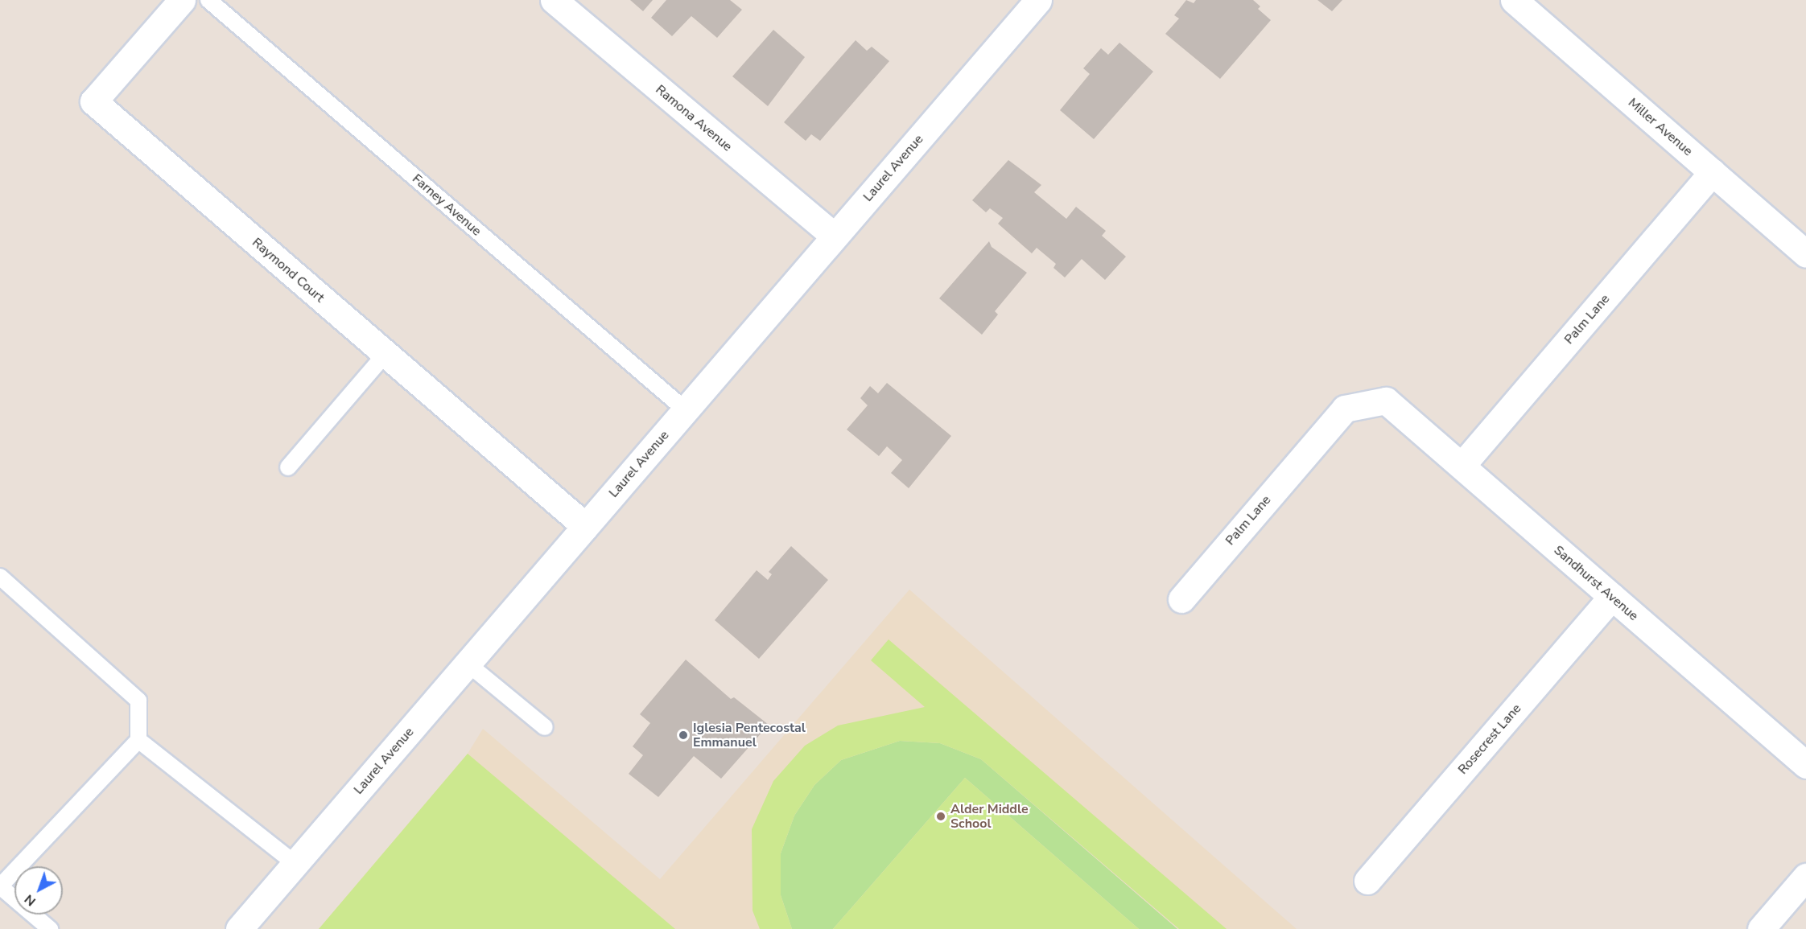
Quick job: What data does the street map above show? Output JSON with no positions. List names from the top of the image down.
{
  "streets": {
    "street": [
      "Ramona Avenue",
      "Miller Avenue",
      "Laurel Avenue",
      "Raymond Court",
      "Palm Lane",
      "Sandhurst Avenue",
      "Rosecrest Lane"
    ],
    "lane": ["Farney Avenue"]
  },
  "crossings": [
    ["Ramona Avenue", "Laurel Avenue"],
    ["Miller Avenue", "Palm Lane"],
    ["Laurel Avenue", "Farney Avenue"],
    ["Laurel Avenue", "Raymond Court"],
    ["Palm Lane", "Sandhurst Avenue"],
    ["Sandhurst Avenue", "Rosecrest Lane"]
  ],
  "places": ["Iglesia Pentecostal Emmanuel", "Alder Middle School"],
  "north": "bottom left"
}
